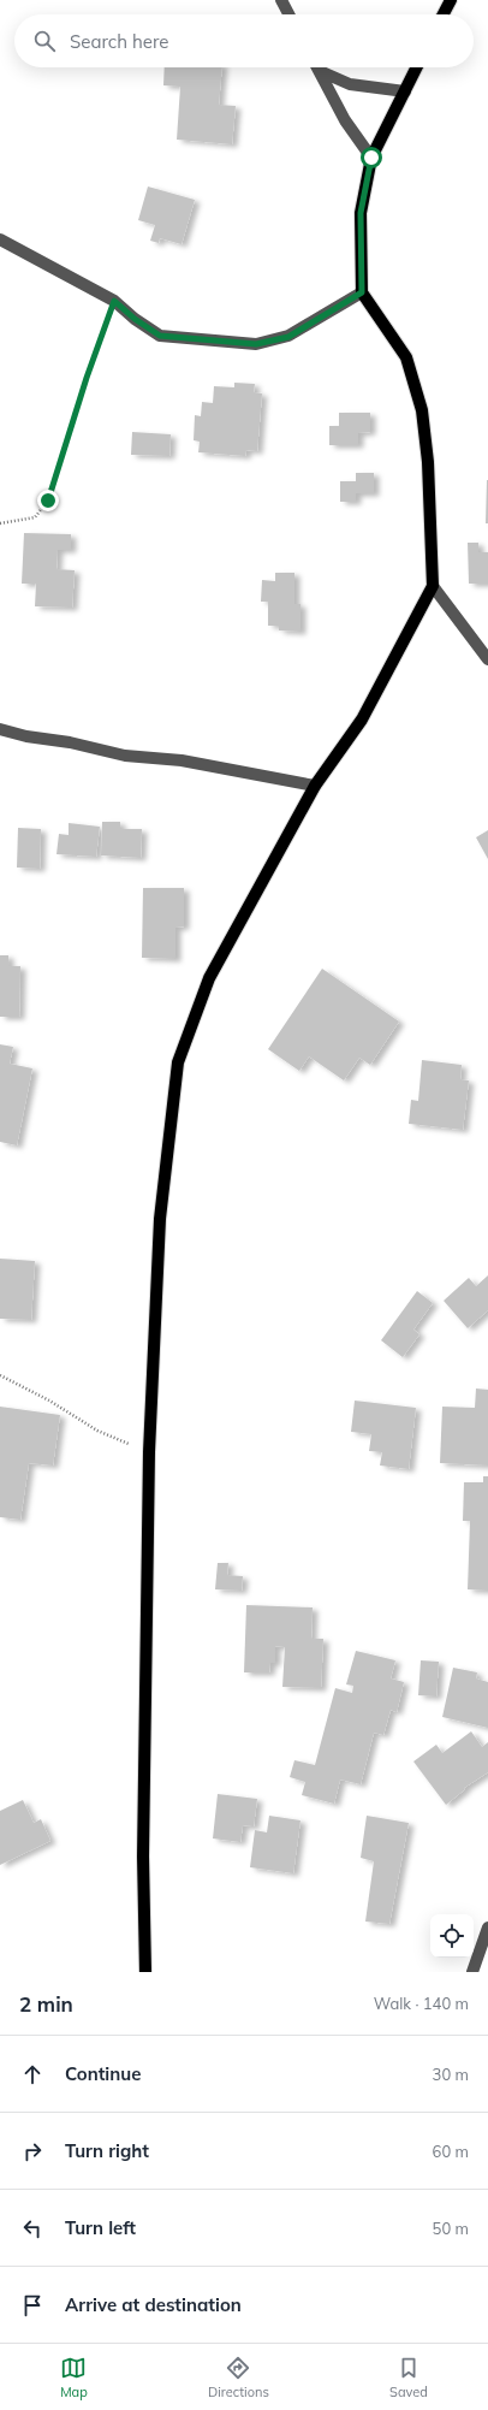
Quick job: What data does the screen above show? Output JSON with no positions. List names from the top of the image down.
{
  "page": {
    "search": "Search here",
    "heading": ["2 min", "Walk · 140 m"],
    "list": [
      ["Continue", "30 m"],
      ["Turn right", "60 m"],
      ["Turn left", "50 m"],
      "Arrive at destination"
    ],
    "nav": ["Map", "Directions", "Saved"]
  }
}
